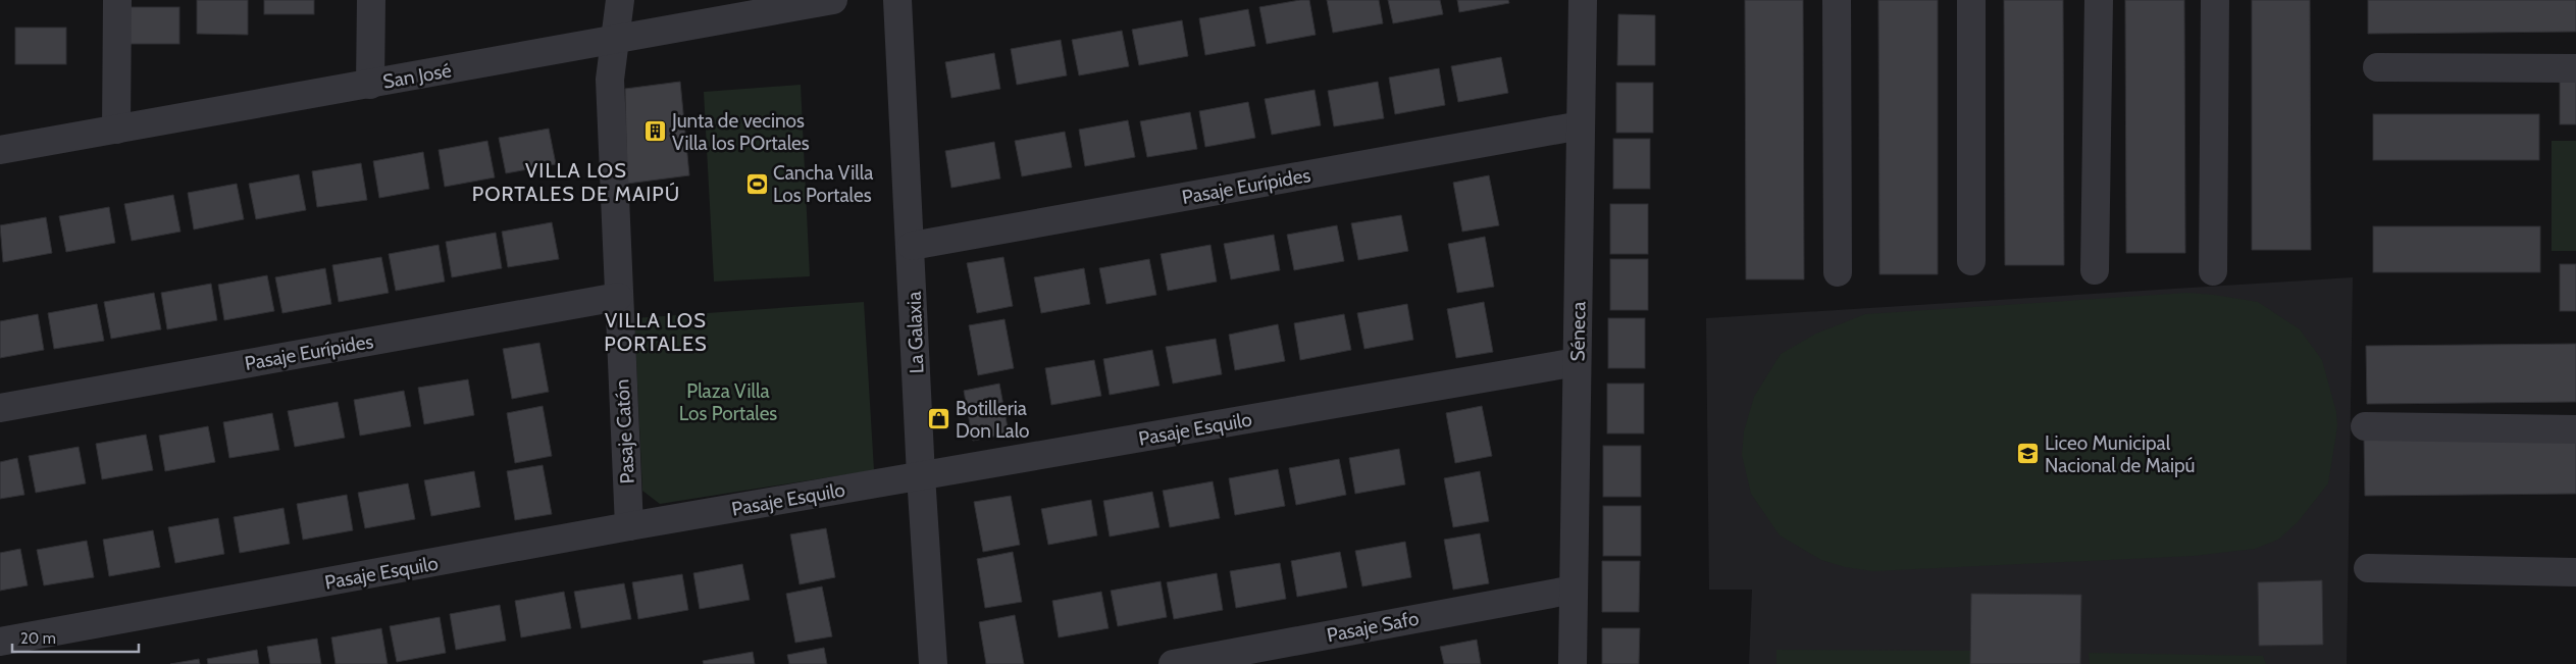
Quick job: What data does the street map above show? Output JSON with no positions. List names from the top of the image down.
{
  "streets": {
    "street": [
      "San José",
      "Pasaje Eurípides",
      "Séneca",
      "La Galaxia",
      "Pasaje Esquilo",
      "Pasaje Catón",
      "Pasaje Safo"
    ]
  },
  "crossings": [
    ["San José", "Pasaje Catón"],
    ["Pasaje Eurípides", "Séneca"],
    ["Pasaje Eurípides", "La Galaxia"],
    ["Pasaje Eurípides", "Pasaje Catón"],
    ["Séneca", "Pasaje Esquilo"],
    ["Séneca", "Pasaje Safo"],
    ["La Galaxia", "Pasaje Esquilo"],
    ["Pasaje Esquilo", "Pasaje Catón"]
  ],
  "districts": ["VILLA LOS PORTALES DE MAIPÚ", "VILLA LOS PORTALES"],
  "parks": ["Plaza Villa Los Portales"],
  "places": {
    "building": ["Junta de vecinos Villa los POrtales"],
    "sports": ["Cancha Villa Los Portales"],
    "shop": ["Botilleria Don Lalo"],
    "school or university": ["Liceo Municipal Nacional de Maipú"]
  },
  "scale_bar": "20 m"
}
